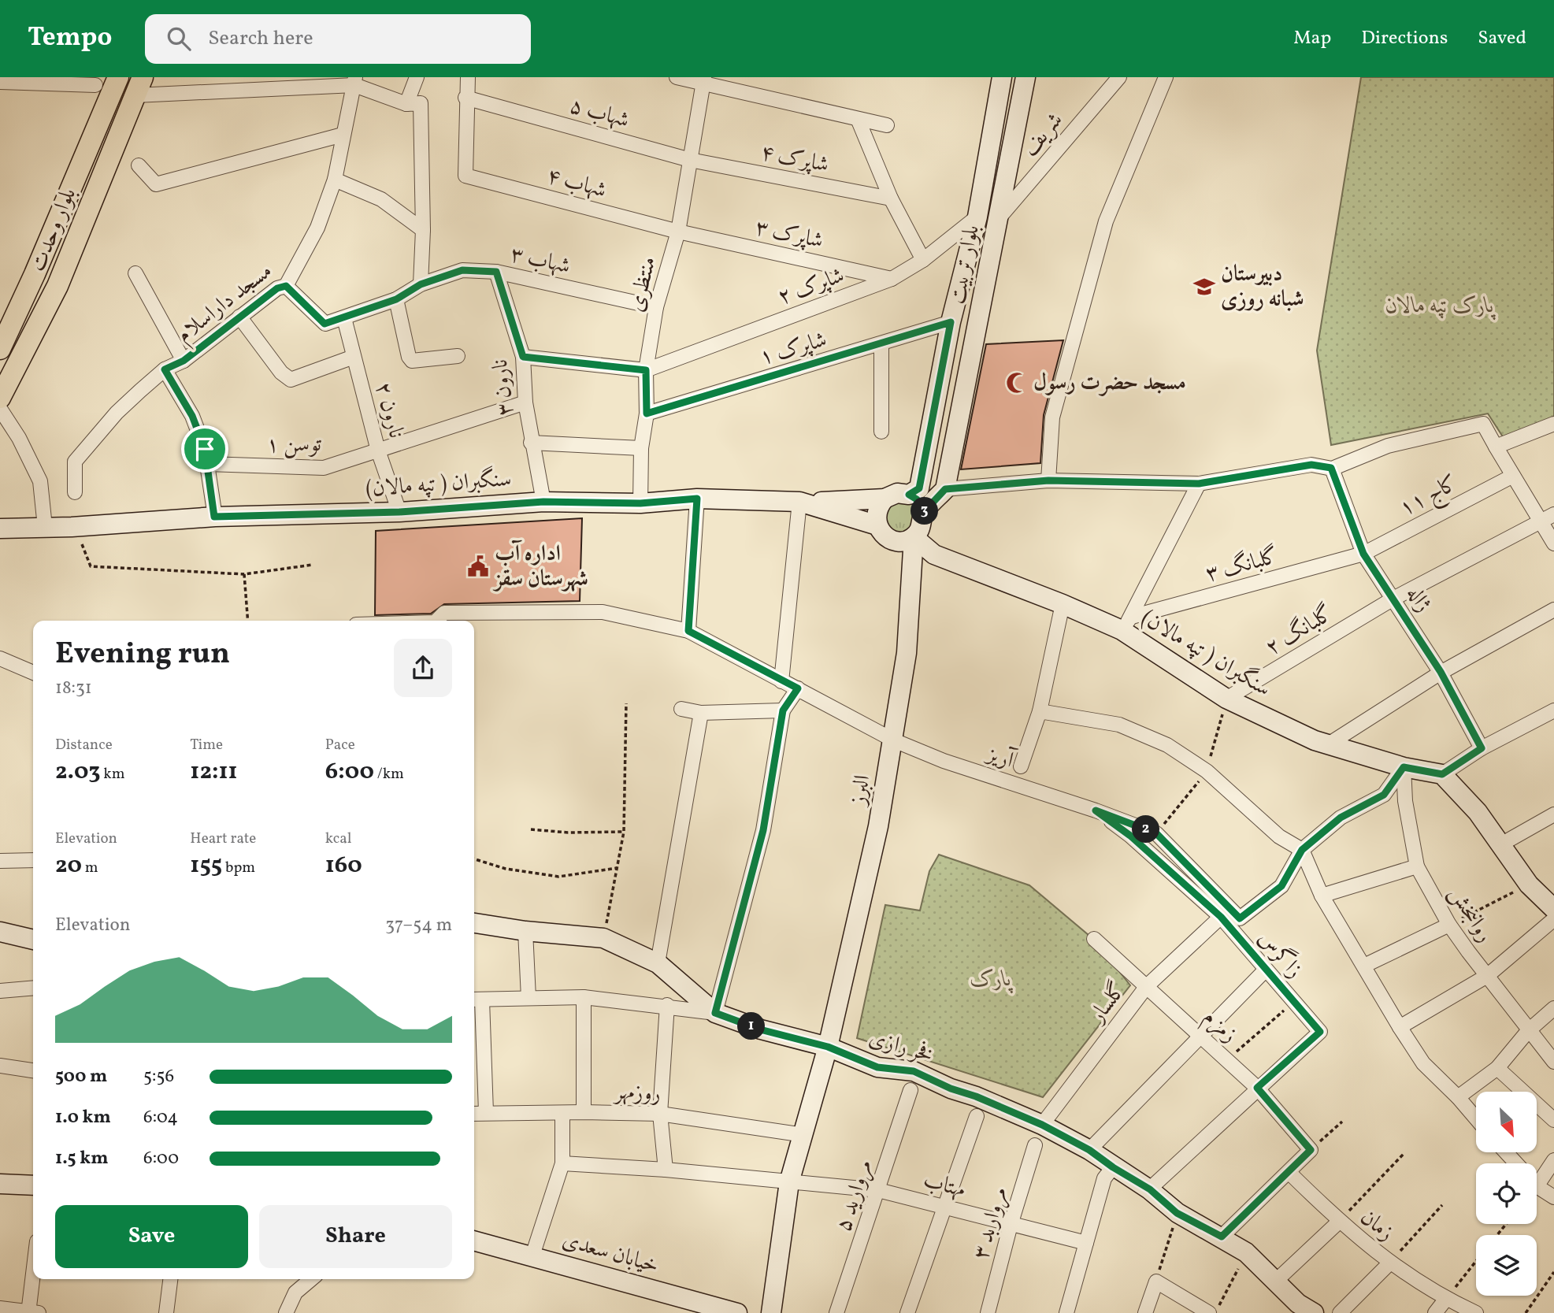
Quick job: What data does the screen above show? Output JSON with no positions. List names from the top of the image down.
{
  "streets": {
    "main road": [
      "بلوار وحدت",
      "بلوار تربیت",
      "سنگبران ( تپه مالان)",
      "البرز",
      "فخر رازی",
      "خیابان سعدی"
    ],
    "street": [
      "شهاب ۵",
      "شریف",
      "شاپرک ۴",
      "شهاب ۴",
      "شاپرک ۳",
      "شهاب ۳",
      "منتظری",
      "شاپرک ۲",
      "مسجد داراسلام",
      "شاپرک ۱",
      "نارون ۳",
      "نارون ۲",
      "توسن ۱",
      "کاج ۱۱",
      "گلبانگ ۳",
      "ژاله",
      "گلبانگ ۲",
      "آریز",
      "روانبخش",
      "زاگرس",
      "گلسار",
      "زمزم",
      "روزمهر",
      "مهتاب",
      "مروارید ۵",
      "مرواربد ۳",
      "زمان"
    ]
  },
  "crossings": [
    ["شهاب ۵", "شاپرک ۴"],
    ["شهاب ۵", "شهاب ۴"],
    ["شهاب ۵", "منتظری"],
    ["شریف", "بلوار تربیت"],
    ["شاپرک ۴", "منتظری"],
    ["شهاب ۴", "شاپرک ۳"],
    ["شهاب ۴", "منتظری"],
    ["شاپرک ۳", "منتظری"],
    ["شاپرک ۳", "شاپرک ۲"],
    ["شهاب ۳", "منتظری"],
    ["شهاب ۳", "مسجد داراسلام"],
    ["شهاب ۳", "نارون ۳"],
    ["شهاب ۳", "نارون ۲"],
    ["بلوار تربیت", "شاپرک ۲"],
    ["بلوار تربیت", "شاپرک ۱"],
    ["بلوار تربیت", "سنگبران ( تپه مالان)"],
    ["بلوار تربیت", "البرز"],
    ["منتظری", "شاپرک ۲"],
    ["منتظری", "شاپرک ۱"],
    ["منتظری", "سنگبران ( تپه مالان)"],
    ["نارون ۳", "توسن ۱"],
    ["نارون ۳", "سنگبران ( تپه مالان)"],
    ["نارون ۲", "توسن ۱"],
    ["نارون ۲", "سنگبران ( تپه مالان)"],
    ["سنگبران ( تپه مالان)", "گلبانگ ۳"],
    ["سنگبران ( تپه مالان)", "گلبانگ ۲"],
    ["سنگبران ( تپه مالان)", "البرز"],
    ["سنگبران ( تپه مالان)", "روانبخش"],
    ["کاج ۱۱", "گلبانگ ۳"],
    ["کاج ۱۱", "ژاله"],
    ["گلبانگ ۳", "ژاله"],
    ["ژاله", "گلبانگ ۲"],
    ["آریز", "البرز"],
    ["آریز", "زاگرس"],
    ["البرز", "فخر رازی"],
    ["البرز", "روزمهر"],
    ["البرز", "مهتاب"],
    ["زاگرس", "گلسار"],
    ["زاگرس", "زمزم"],
    ["گلسار", "زمزم"],
    ["گلسار", "فخر رازی"],
    ["مهتاب", "مروارید ۵"],
    ["مهتاب", "مرواربد ۳"]
  ],
  "parks": ["پارک تپه مالان", "پارک"],
  "places": {
    "school or university": ["دبیرستان شبانه روزی"],
    "mosque": ["مسجد حضرت رسول"],
    "public building": ["اداره آب شهرستان سقز"]
  },
  "north": "bottom right",
  "page": {
    "header": "Tempo",
    "search": "Search here",
    "nav": ["Map", "Directions", "Saved"],
    "pins": ["3", "2", "1"],
    "heading": ["Evening run", "18:31"],
    "stats": [
      ["Distance", "2.03 km"],
      ["Time", "12:11"],
      ["Pace", "6:00 /km"],
      ["Elevation", "20 m"],
      ["Heart rate", "155 bpm"],
      ["kcal", "160"]
    ],
    "chart": ["Elevation", "37–54 m"],
    "list": [
      {
        "name": "500 m",
        "note": "5:56"
      },
      {
        "name": "1.0 km",
        "note": "6:04"
      },
      {
        "name": "1.5 km",
        "note": "6:00"
      }
    ],
    "buttons": ["Save", "Share"]
  }
}
